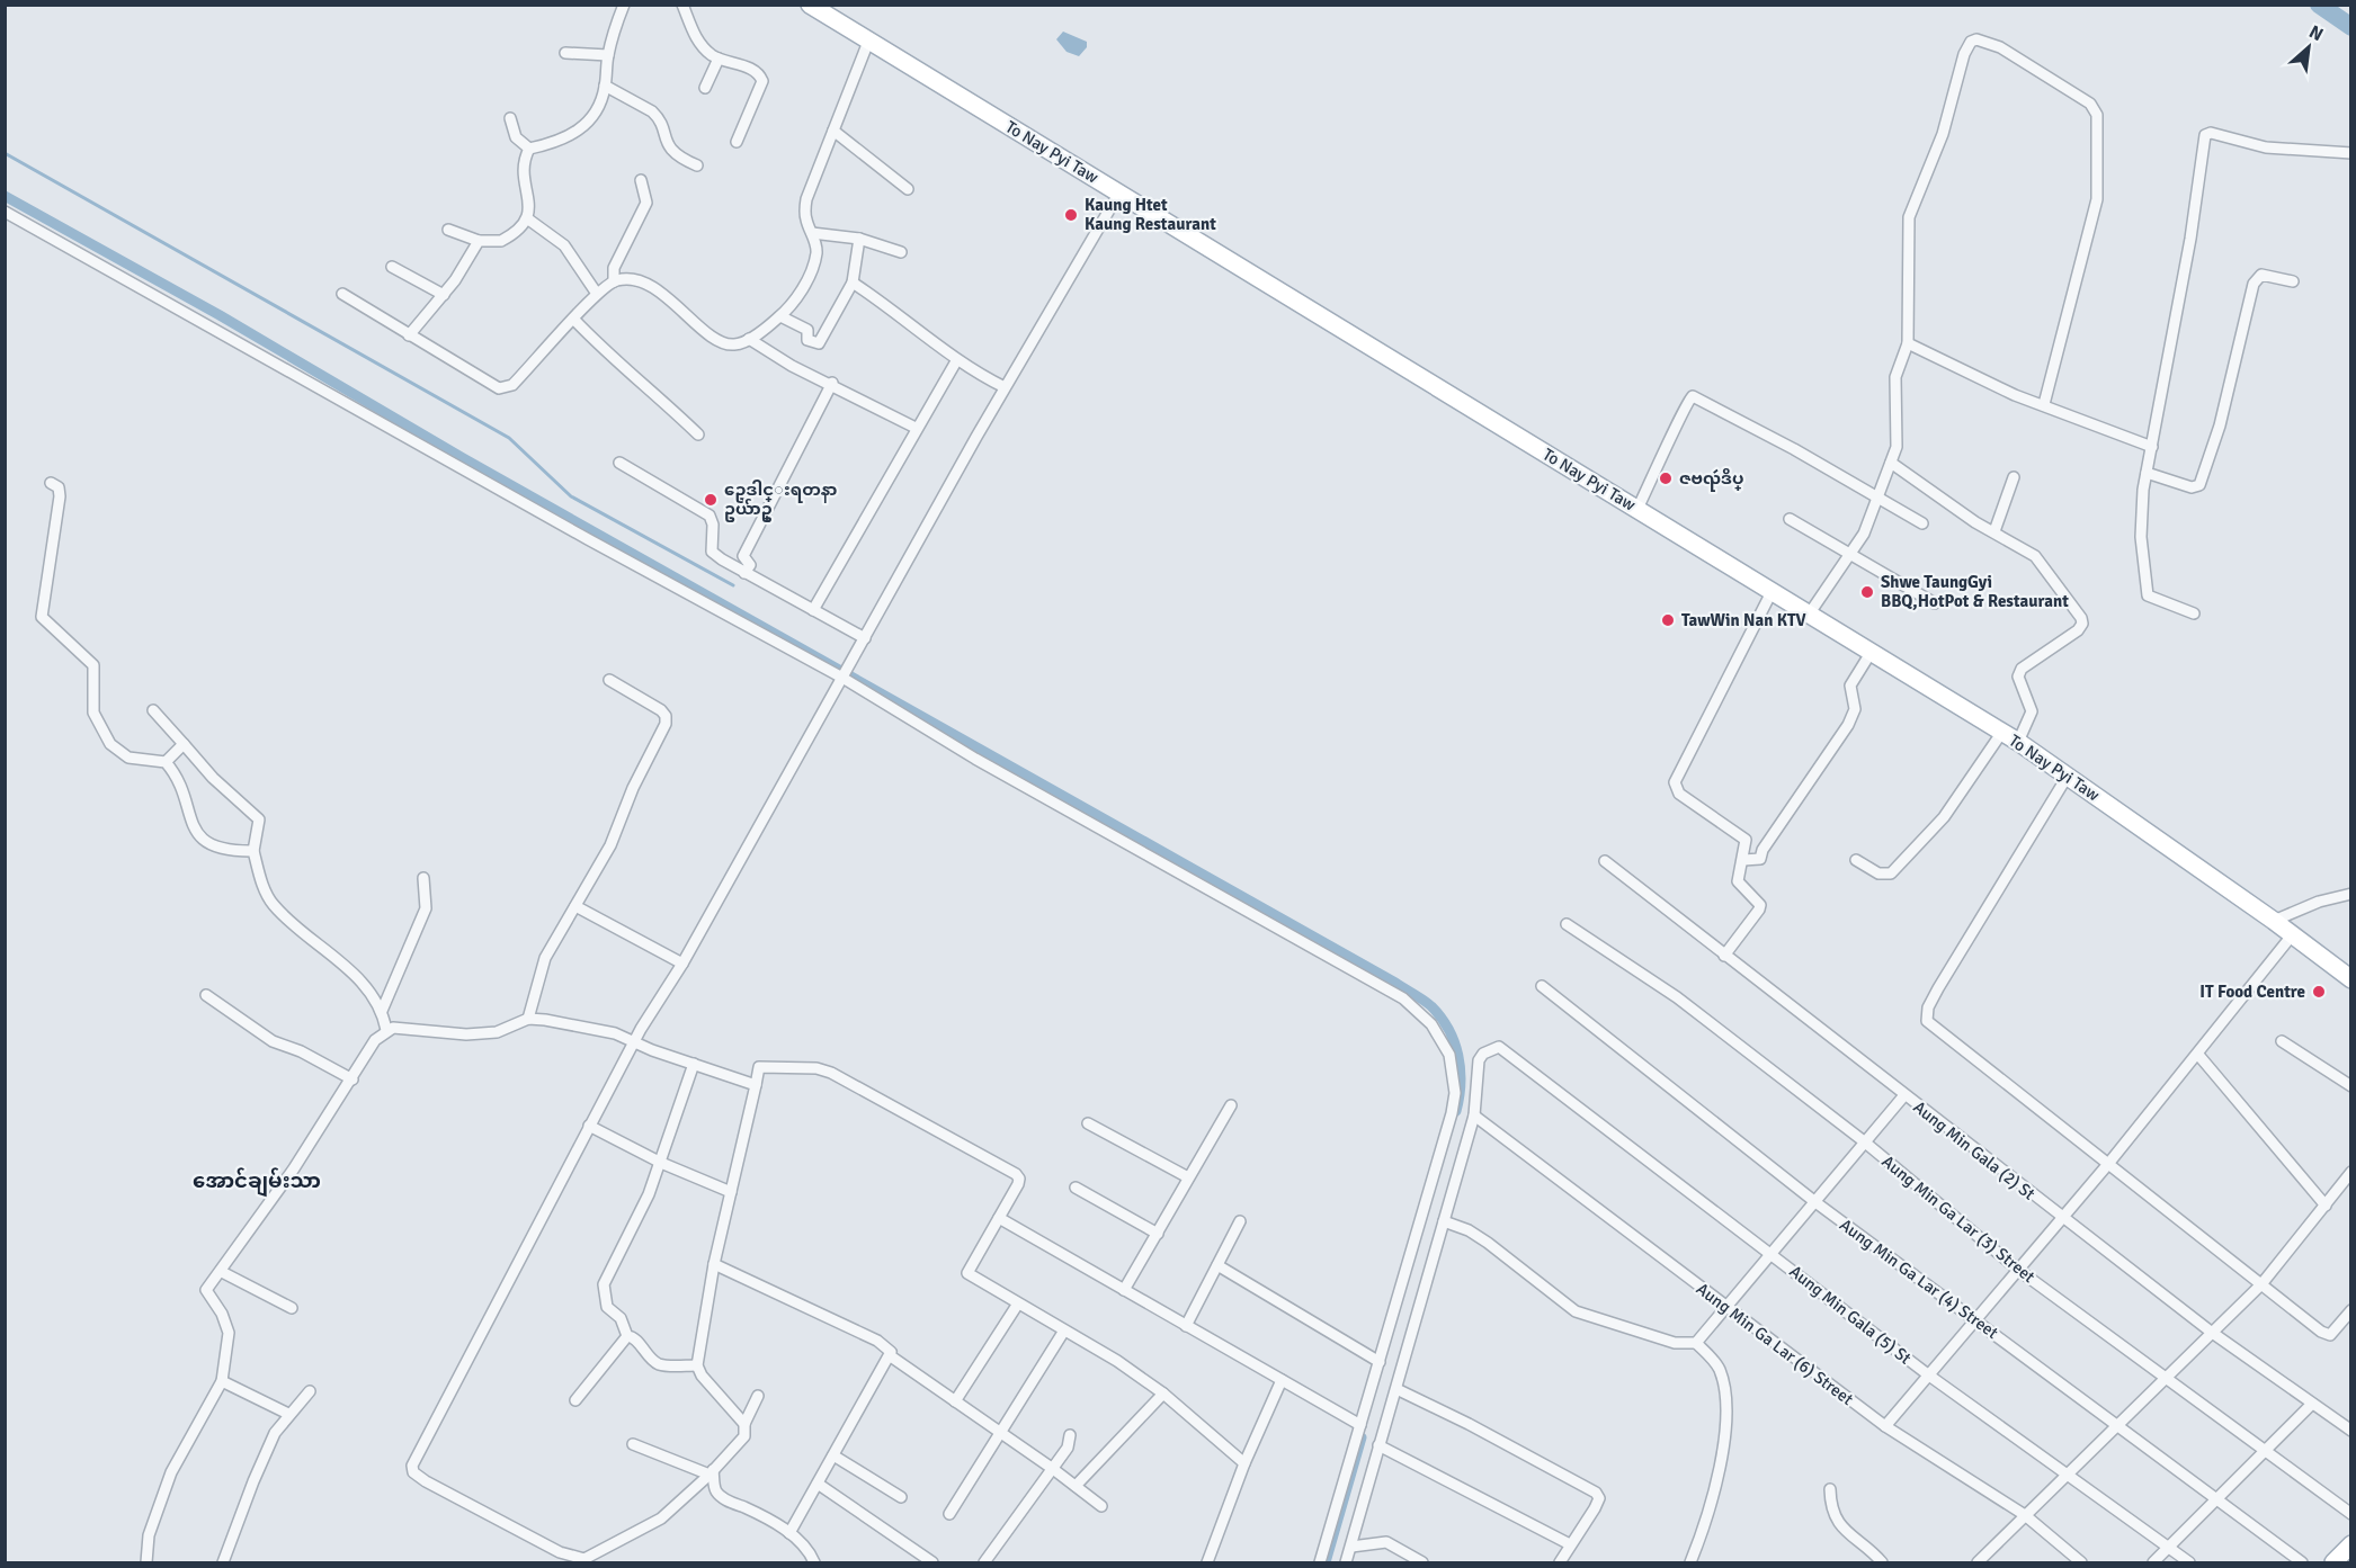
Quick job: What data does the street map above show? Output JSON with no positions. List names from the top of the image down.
{
  "streets": {
    "main road": ["To Nay Pyi Taw"],
    "street": [
      "Aung Min Gala (2) St",
      "Aung Min Ga Lar (3) Street",
      "Aung Min Ga Lar (4) Street",
      "Aung Min Gala (5) St",
      "Aung Min Ga Lar (6) Street"
    ]
  },
  "crossings": [
    ["Aung Min Gala (5) St", "Aung Min Ga Lar (6) Street"]
  ],
  "districts": ["အောင်ချမ်းသာ"],
  "places": [
    "Kaung Htet Kaung Restaurant",
    "ဇဗၺဴဒိပ္",
    "ဥေဒါင္းရတနာ ဥယ်ာဥ္",
    "Shwe TaungGyi BBQ,HotPot & Restaurant",
    "TawWin Nan KTV",
    "IT Food Centre"
  ],
  "north": "top right"
}
